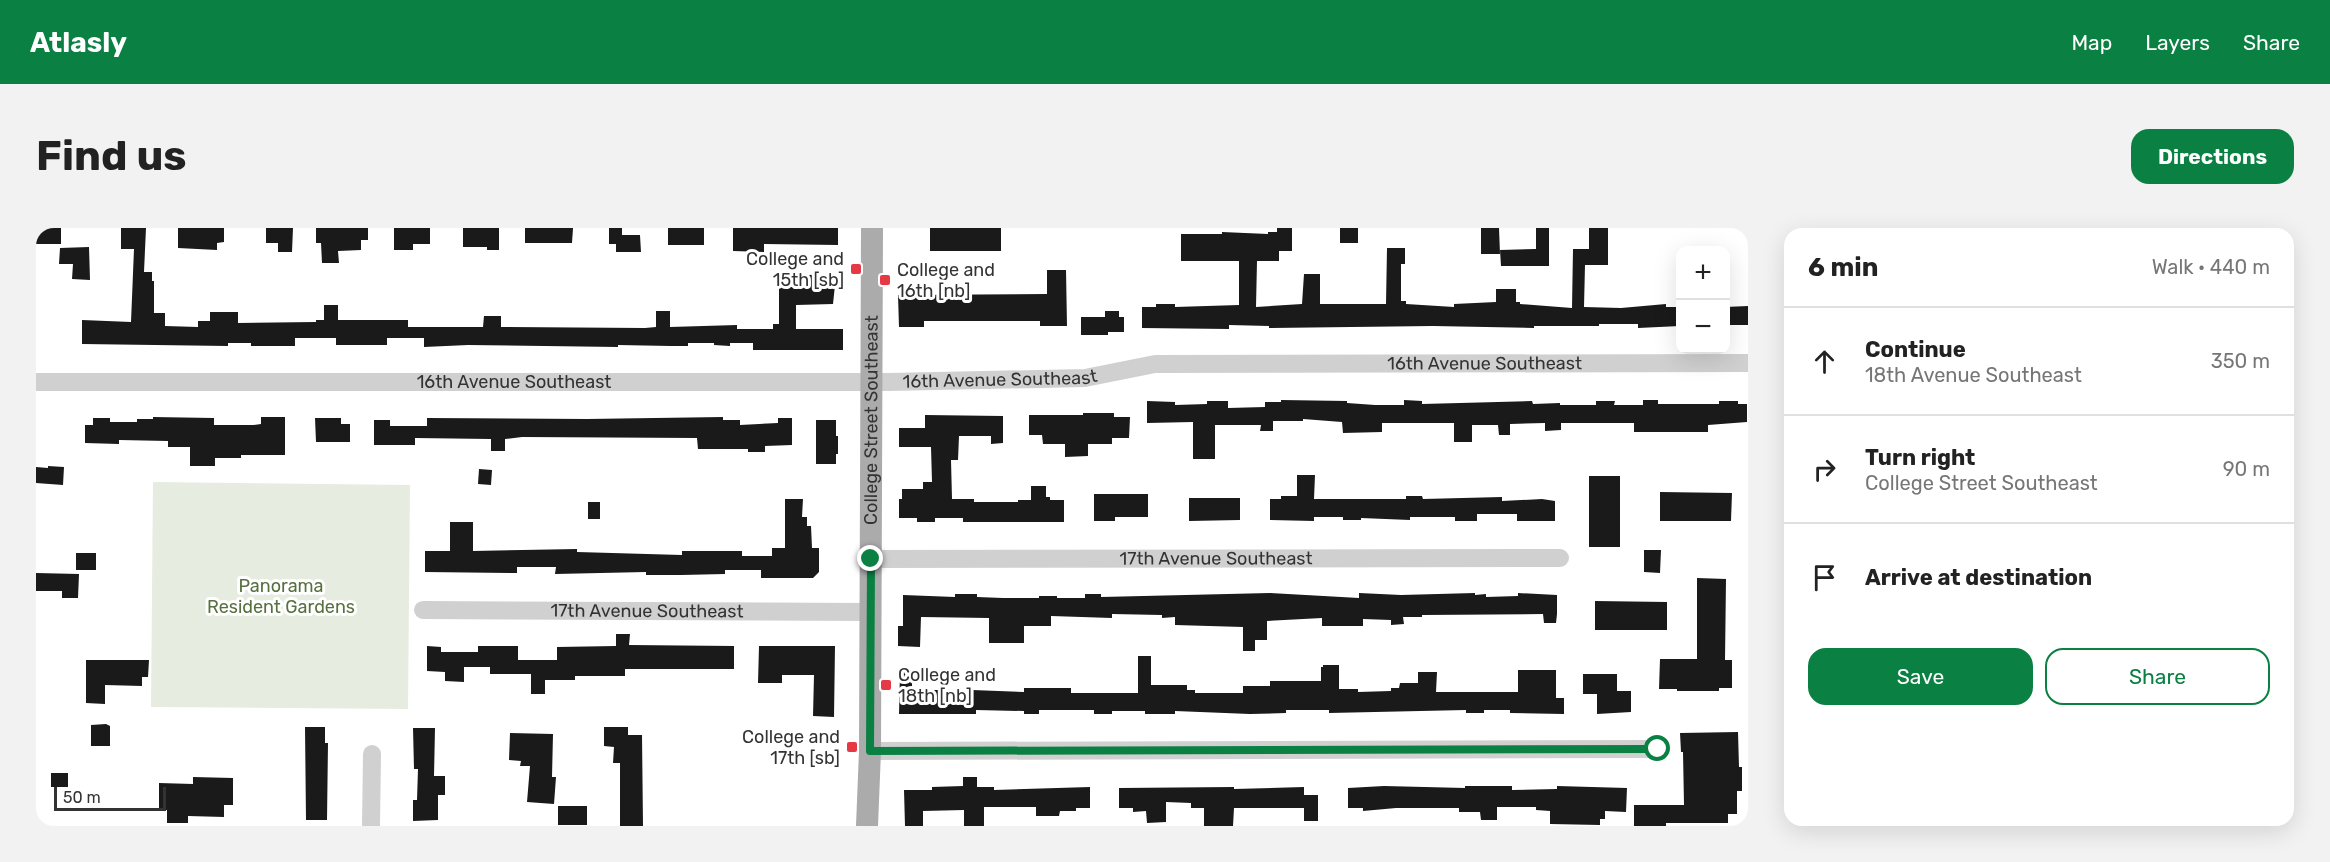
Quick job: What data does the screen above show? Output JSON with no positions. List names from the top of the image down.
{
  "streets": {
    "main road": ["College Street Southeast"],
    "street": ["16th Avenue Southeast", "17th Avenue Southeast"]
  },
  "crossings": [
    ["16th Avenue Southeast", "College Street Southeast"],
    ["College Street Southeast", "17th Avenue Southeast"]
  ],
  "parks": ["Panorama Resident Gardens"],
  "places": {
    "transit": [
      "College and 15th [sb]",
      "College and 16th [nb]",
      "College and 18th [nb]",
      "College and 17th [sb]"
    ]
  },
  "scale_bar": "50 m",
  "page": {
    "header": "Atlasly",
    "nav": ["Map", "Layers", "Share"],
    "buttons": [
      "Directions",
      ["Save", "Share"]
    ],
    "title": "Find us",
    "heading": ["6 min", "Walk · 440 m"],
    "map_buttons": ["+", "−"],
    "list": [
      ["Continue", "18th Avenue Southeast", "350 m"],
      ["Turn right", "College Street Southeast", "90 m"],
      "Arrive at destination"
    ],
    "scale": "50 m"
  }
}
